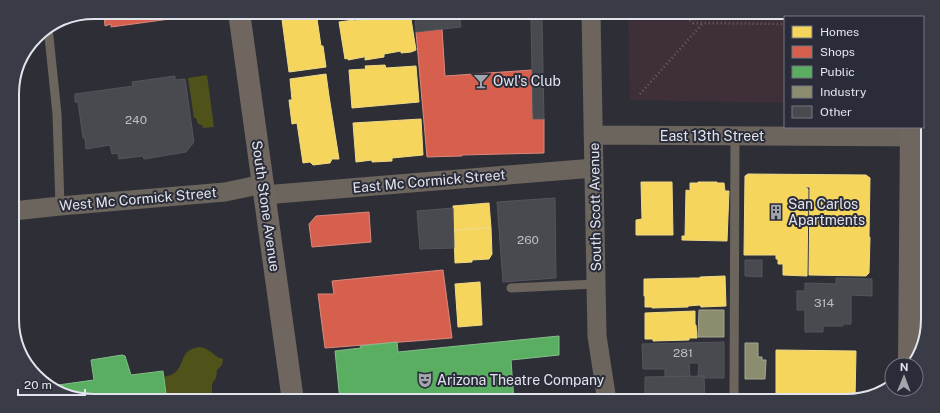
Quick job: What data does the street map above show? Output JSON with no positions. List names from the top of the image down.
{
  "streets": {
    "street": [
      "East 13th Street",
      "East Mc Cormick Street",
      "West Mc Cormick Street",
      "South Stone Avenue",
      "South Scott Avenue"
    ]
  },
  "crossings": [
    ["East 13th Street", "South Scott Avenue"],
    ["East Mc Cormick Street", "West Mc Cormick Street"],
    ["East Mc Cormick Street", "South Stone Avenue"],
    ["East Mc Cormick Street", "South Scott Avenue"],
    ["West Mc Cormick Street", "South Stone Avenue"]
  ],
  "places": {
    "bar": ["Owl's Club"],
    "building": ["San Carlos Apartments"],
    "theatre": ["Arizona Theatre Company"]
  },
  "house_numbers": [
    "240",
    "260",
    "314",
    "281"
  ],
  "legend": [
    "Homes",
    "Shops",
    "Public",
    "Industry",
    "Other"
  ],
  "scale_bar": "20 m",
  "north": "top"
}
